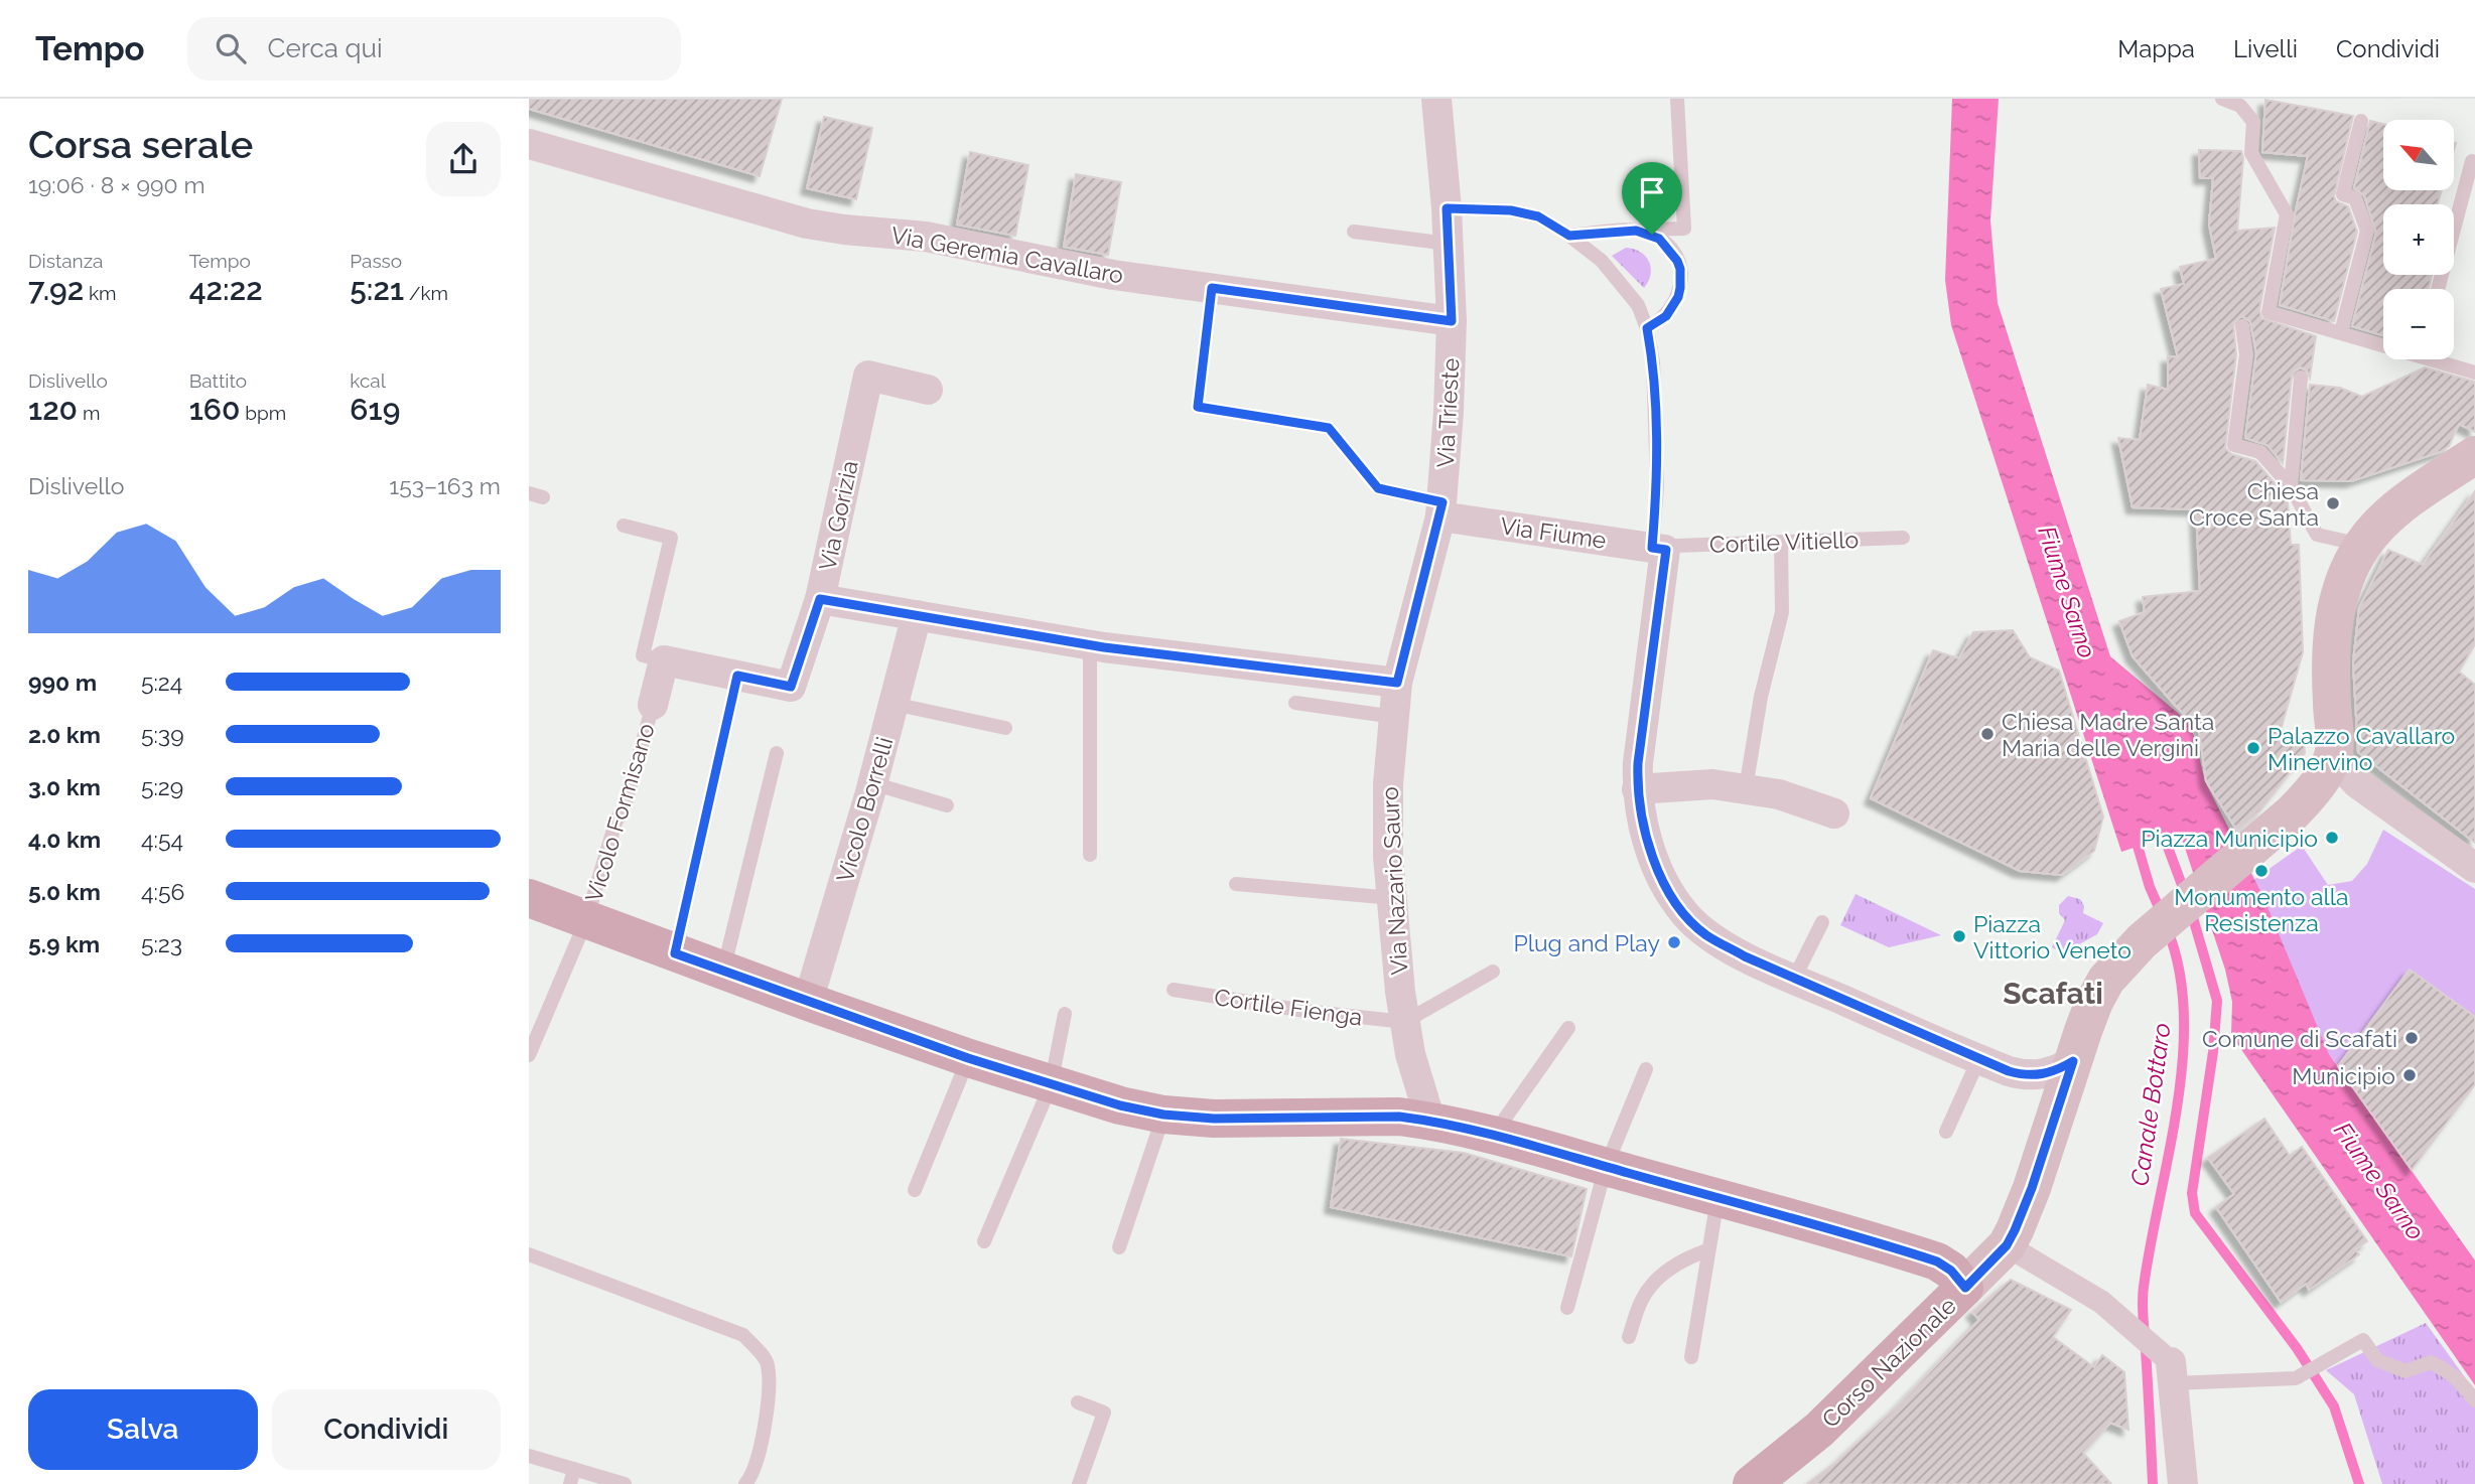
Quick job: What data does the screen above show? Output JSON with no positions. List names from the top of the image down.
{
  "streets": {
    "main road": ["Corso Nazionale"],
    "street": [
      "Via Geremia Cavallaro",
      "Via Trieste",
      "Via Gorizia",
      "Via Fiume",
      "Vicolo Borrelli",
      "Via Nazario Sauro"
    ],
    "lane": ["Cortile Vitiello", "Vicolo Formisano", "Cortile Fienga"]
  },
  "crossings": [
    ["Via Geremia Cavallaro", "Via Trieste"],
    ["Via Trieste", "Via Fiume"],
    ["Via Trieste", "Via Nazario Sauro"],
    ["Via Gorizia", "Vicolo Borrelli"],
    ["Via Gorizia", "Via Nazario Sauro"],
    ["Via Fiume", "Cortile Vitiello"],
    ["Via Fiume", "Via Nazario Sauro"],
    ["Via Nazario Sauro", "Cortile Fienga"]
  ],
  "districts": ["Scafati"],
  "water": ["Fiume Sarno", "Canale Bottaro"],
  "places": [
    "Chiesa Croce Santa",
    "Chiesa Madre Santa Maria delle Vergini",
    "Palazzo Cavallaro Minervino",
    "Piazza Municipio",
    "Monumento alla Resistenza",
    "Piazza Vittorio Veneto",
    "Plug and Play",
    "Comune di Scafati",
    "Municipio"
  ],
  "north": "top left",
  "page": {
    "header": "Tempo",
    "search": "Cerca qui",
    "nav": ["Mappa", "Livelli", "Condividi"],
    "heading": ["Corsa serale", "19:06 · 8 × 990 m"],
    "map_buttons": ["+", "−"],
    "stats": [
      ["Distanza", "7.92 km"],
      ["Tempo", "42:22"],
      ["Passo", "5:21 /km"],
      ["Dislivello", "120 m"],
      ["Battito", "160 bpm"],
      ["kcal", "619"]
    ],
    "chart": ["Dislivello", "153–163 m"],
    "list": [
      {
        "name": "990 m",
        "note": "5:24"
      },
      {
        "name": "2.0 km",
        "note": "5:39"
      },
      {
        "name": "3.0 km",
        "note": "5:29"
      },
      {
        "name": "4.0 km",
        "note": "4:54"
      },
      {
        "name": "5.0 km",
        "note": "4:56"
      },
      {
        "name": "5.9 km",
        "note": "5:23"
      }
    ],
    "buttons": ["Salva", "Condividi"]
  }
}
